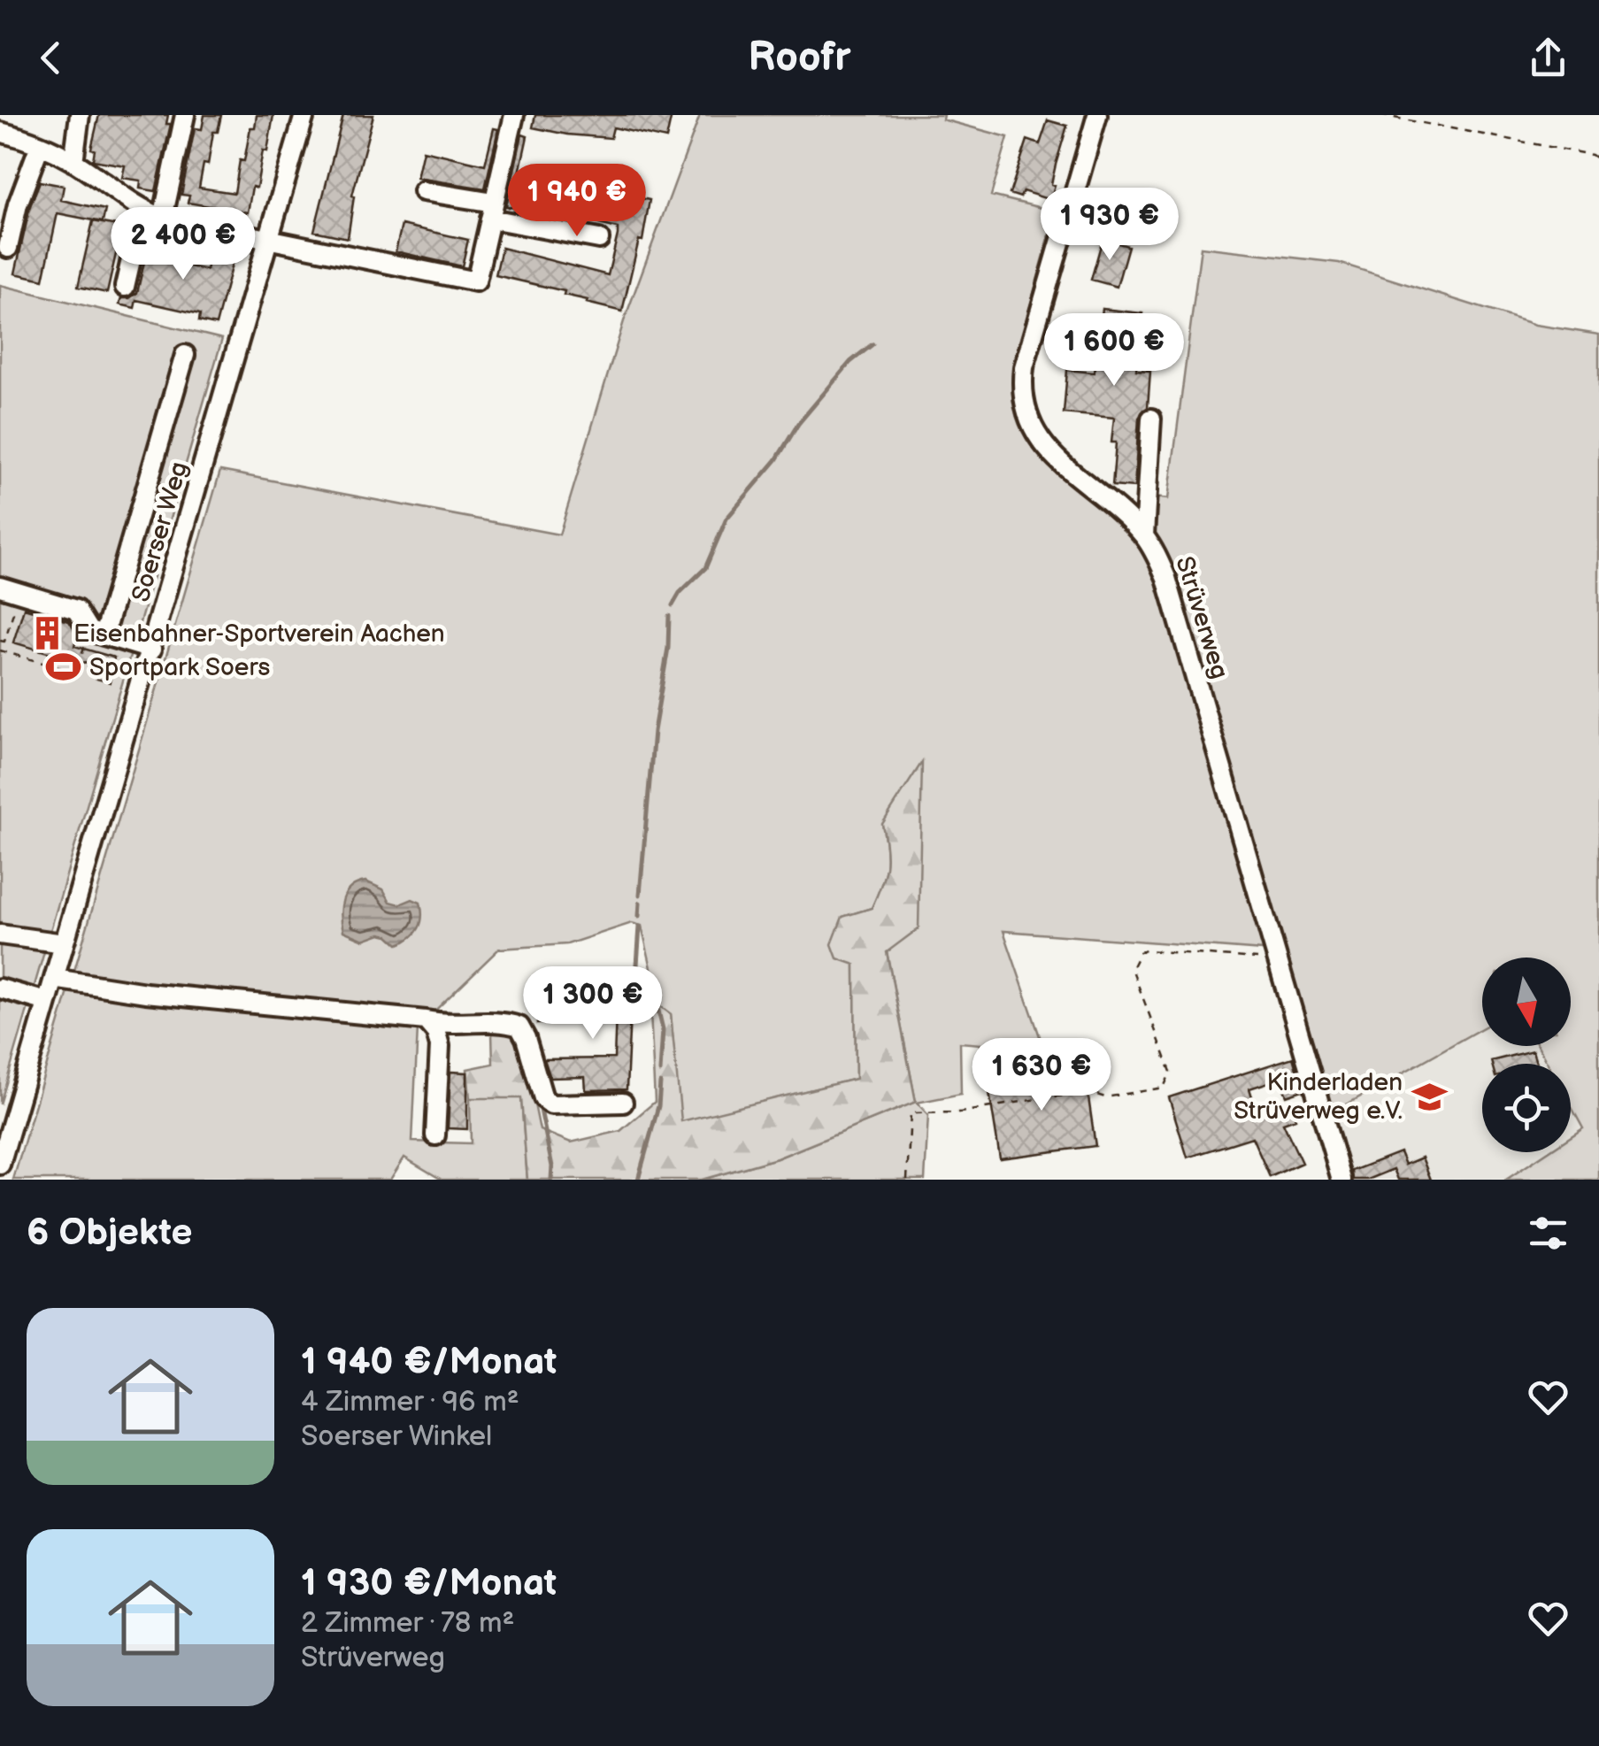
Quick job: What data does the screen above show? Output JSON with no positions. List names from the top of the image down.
{
  "streets": {
    "street": ["Soerser Weg", "Strüverweg"]
  },
  "places": {
    "building": ["Eisenbahner-Sportverein Aachen"],
    "sports": ["Sportpark Soers"],
    "school or university": ["Kinderladen Strüverweg e.V."]
  },
  "north": "bottom",
  "page": {
    "header": "Roofr",
    "price": [
      "1 940 €",
      "1 930 €",
      "2 400 €",
      "1 600 €",
      "1 300 €",
      "1 630 €"
    ],
    "heading": "6 Objekte",
    "list": [
      {
        "name": "1 940 €/Monat",
        "note": "4 Zimmer · 96 m² · Soerser Winkel"
      },
      {
        "name": "1 930 €/Monat",
        "note": "2 Zimmer · 78 m² · Strüverweg"
      }
    ]
  }
}
